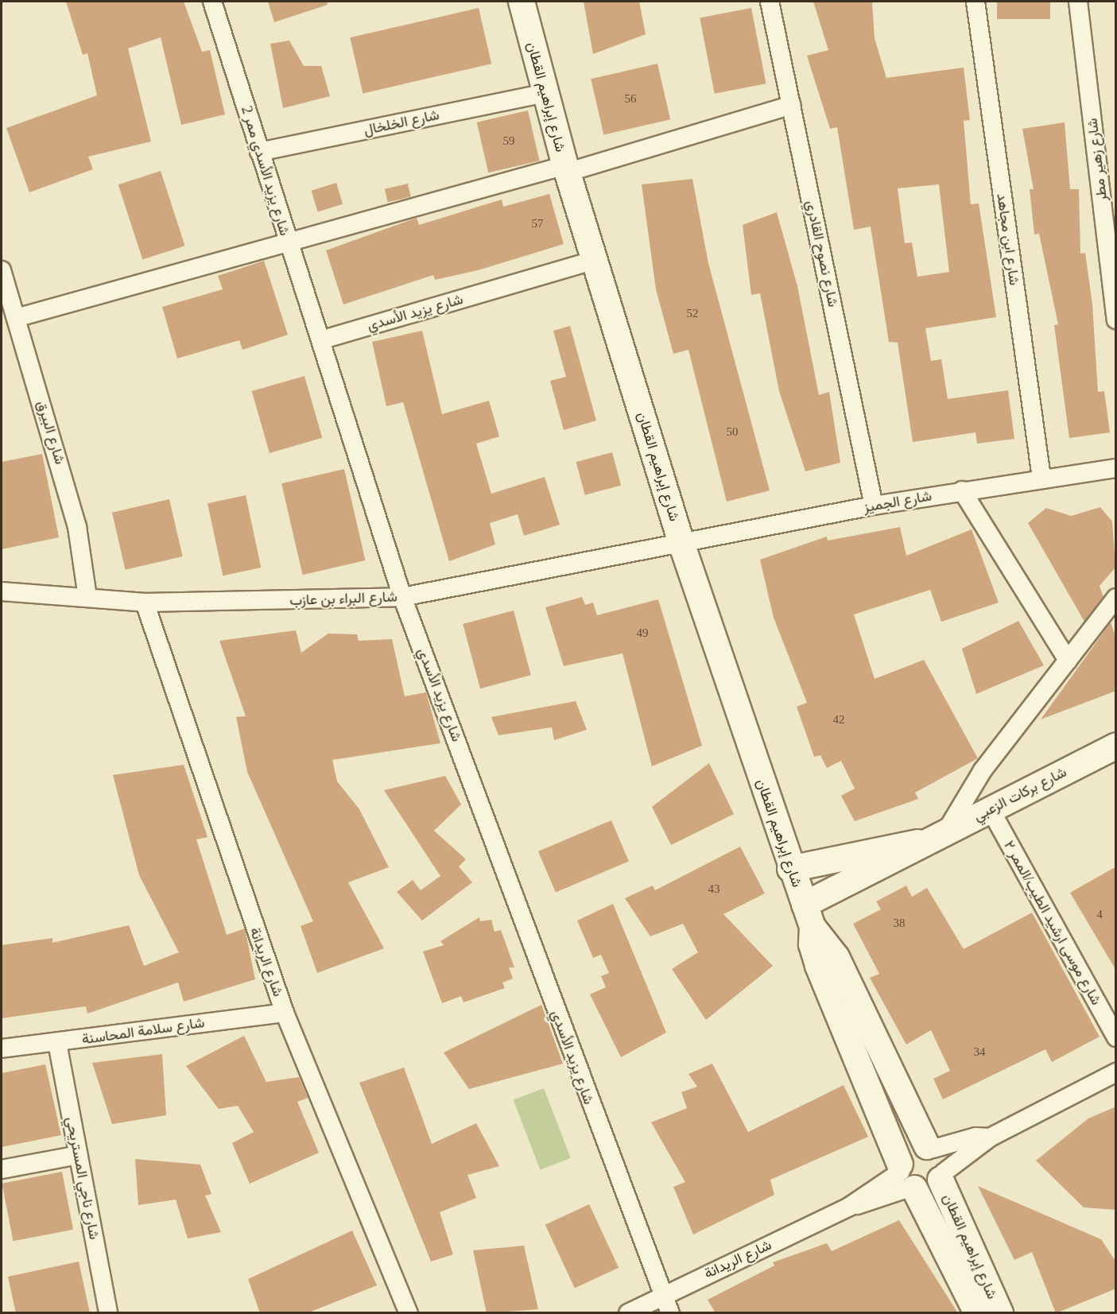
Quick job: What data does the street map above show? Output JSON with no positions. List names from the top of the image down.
{
  "streets": {
    "street": [
      "شارع إبراهيم القطان",
      "شارع الخلخال",
      "شارع زهير مطر",
      "شارع يزيد الأسدي ممر 2",
      "شارع ابن مجاهد",
      "شارع نصوح القادري",
      "شارع يزيد الأسدي",
      "شارع البيرق",
      "شارع الجميز",
      "شارع البراء بن عازب",
      "شارع بركات الزعبي",
      "شارع موسى ارشيد الطيب/الممر ٢",
      "شارع الريدانة",
      "شارع سلامة المحاسنة",
      "شارع ناجي المستريحي"
    ]
  },
  "crossings": [
    ["شارع إبراهيم القطان", "شارع الخلخال"],
    ["شارع إبراهيم القطان", "شارع يزيد الأسدي"],
    ["شارع إبراهيم القطان", "شارع الجميز"],
    ["شارع إبراهيم القطان", "شارع البراء بن عازب"],
    ["شارع إبراهيم القطان", "شارع بركات الزعبي"],
    ["شارع إبراهيم القطان", "شارع الريدانة"],
    ["شارع الخلخال", "شارع يزيد الأسدي ممر 2"],
    ["شارع يزيد الأسدي ممر 2", "شارع يزيد الأسدي"],
    ["شارع ابن مجاهد", "شارع الجميز"],
    ["شارع نصوح القادري", "شارع الجميز"],
    ["شارع يزيد الأسدي", "شارع البراء بن عازب"],
    ["شارع يزيد الأسدي", "شارع الريدانة"],
    ["شارع البيرق", "شارع البراء بن عازب"],
    ["شارع الجميز", "شارع البراء بن عازب"],
    ["شارع البراء بن عازب", "شارع الريدانة"],
    ["شارع بركات الزعبي", "شارع موسى ارشيد الطيب/الممر ٢"],
    ["شارع الريدانة", "شارع سلامة المحاسنة"],
    ["شارع سلامة المحاسنة", "شارع ناجي المستريحي"]
  ],
  "house_numbers": [
    "56",
    "59",
    "57",
    "52",
    "50",
    "49",
    "42",
    "43",
    "4",
    "38",
    "34"
  ]
}
